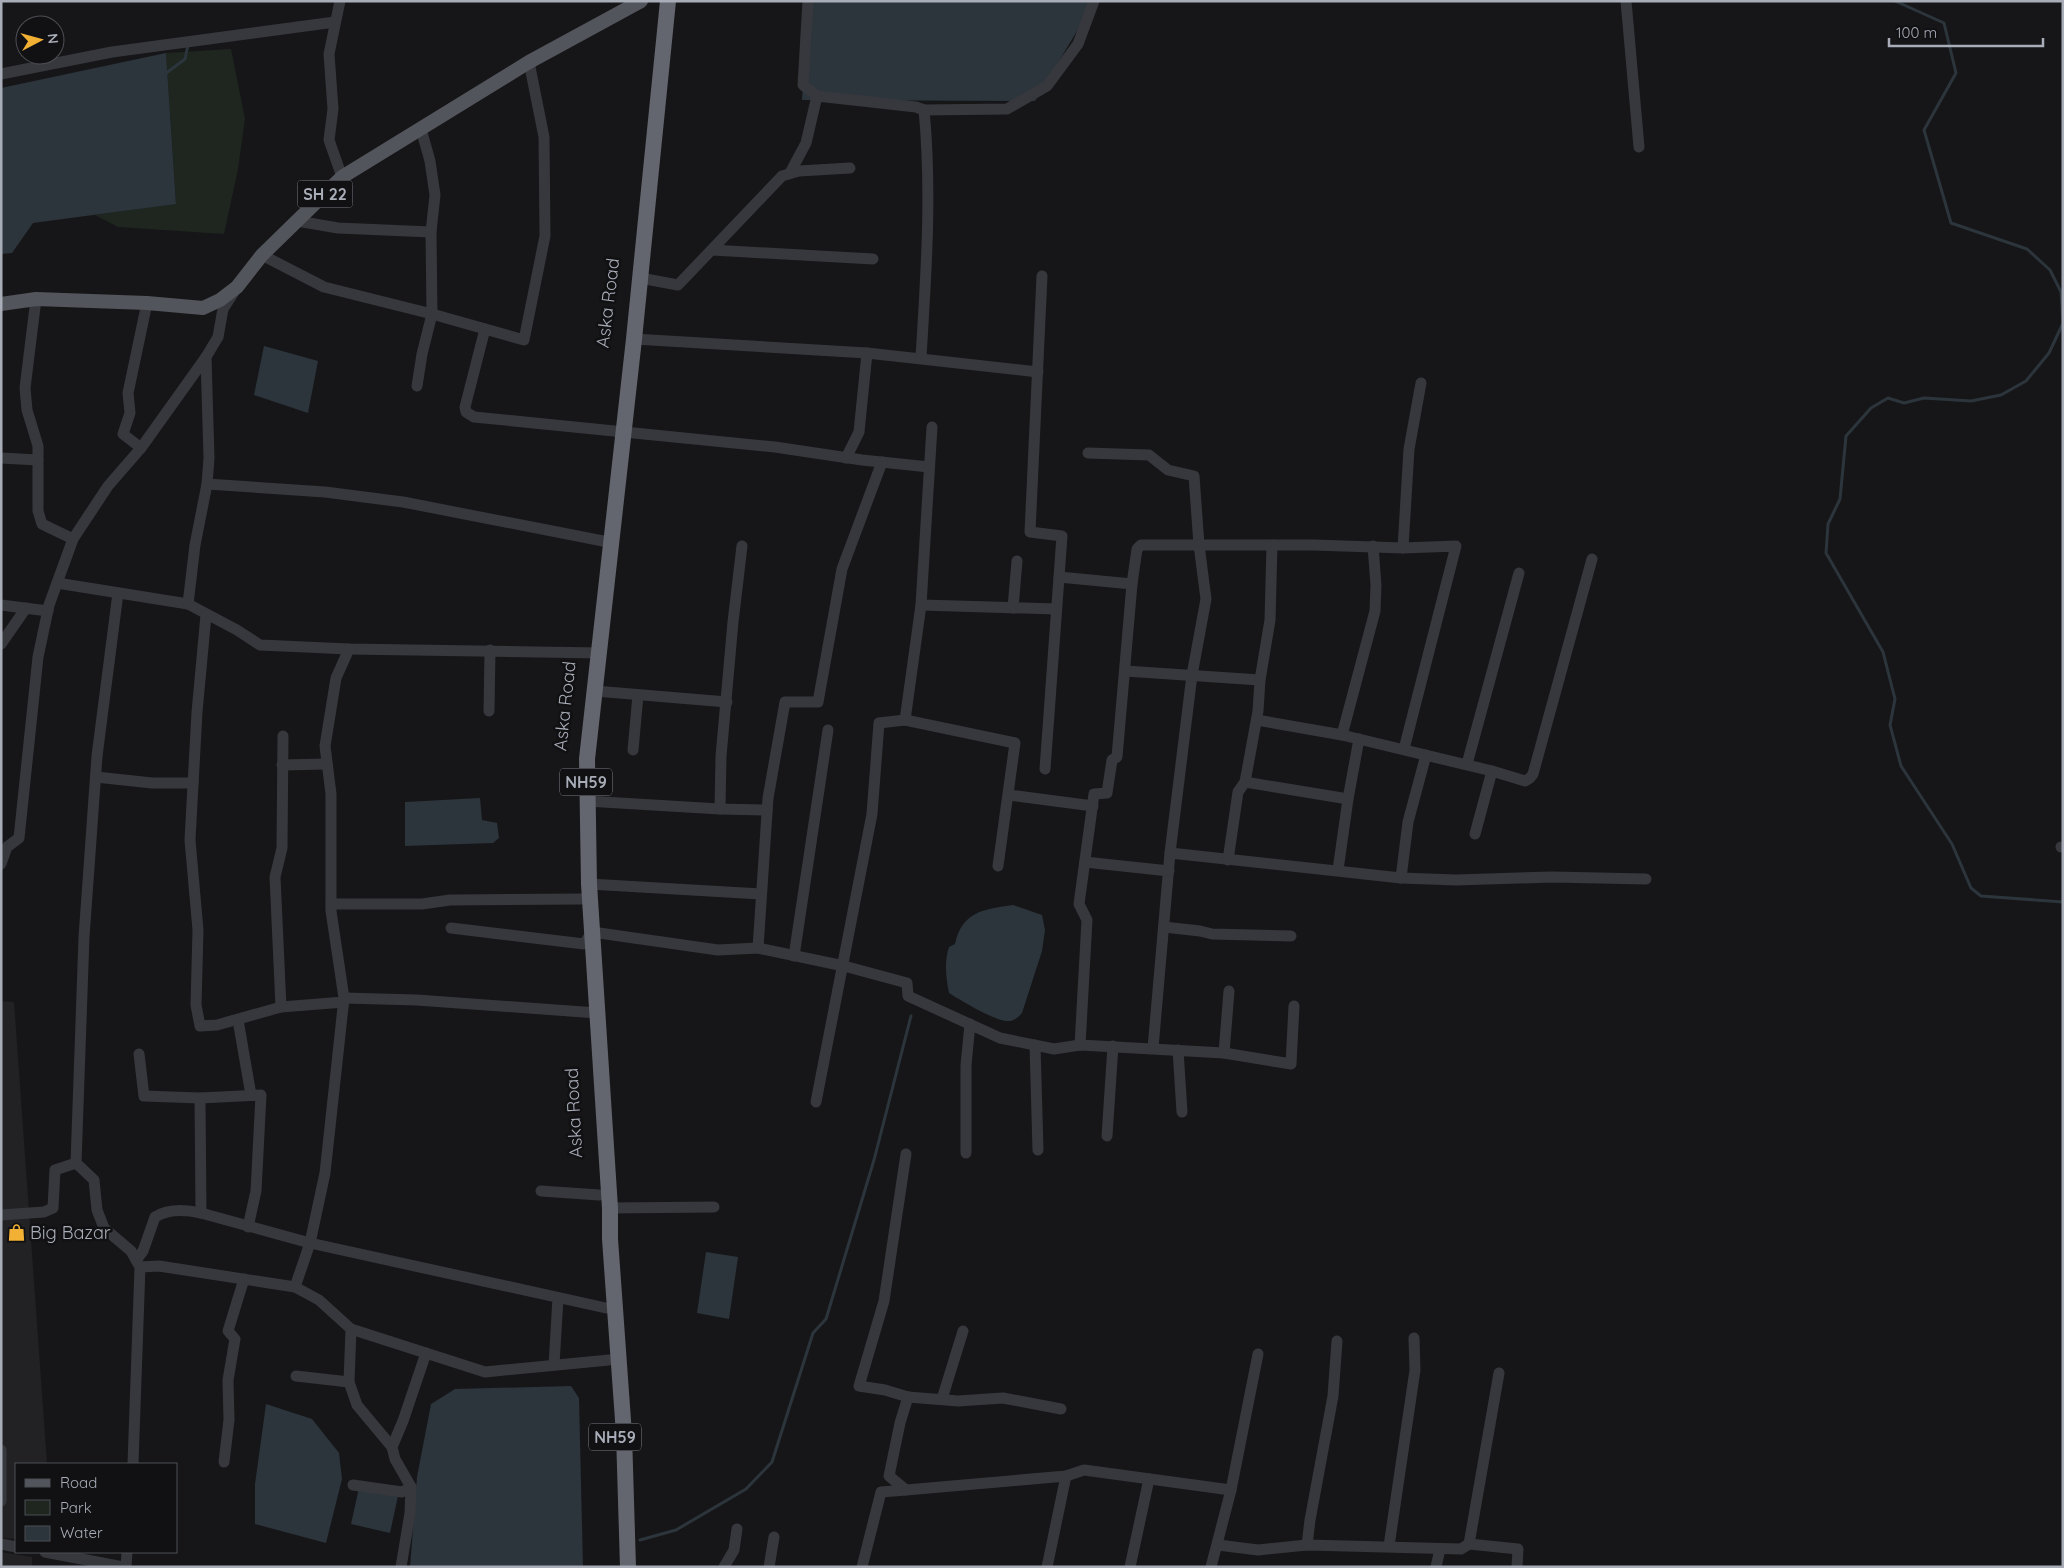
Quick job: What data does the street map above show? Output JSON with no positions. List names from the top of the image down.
{
  "streets": {
    "highway": ["Aska Road", "NH59"],
    "main road": ["SH 22"]
  },
  "crossings": [
    ["Aska Road", "NH59"]
  ],
  "places": {
    "shop": ["Big Bazar"]
  },
  "legend": ["Road", "Park", "Water"],
  "scale_bar": "100 m",
  "north": "right"
}
